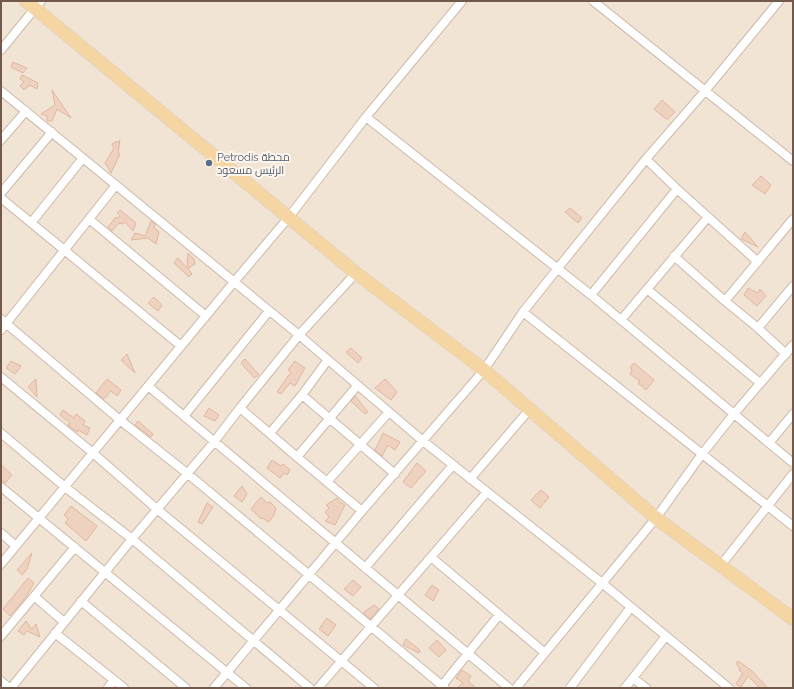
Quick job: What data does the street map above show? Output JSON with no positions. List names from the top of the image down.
{
  "places": ["Petrodis محطة الرئيس مسعود"]
}
